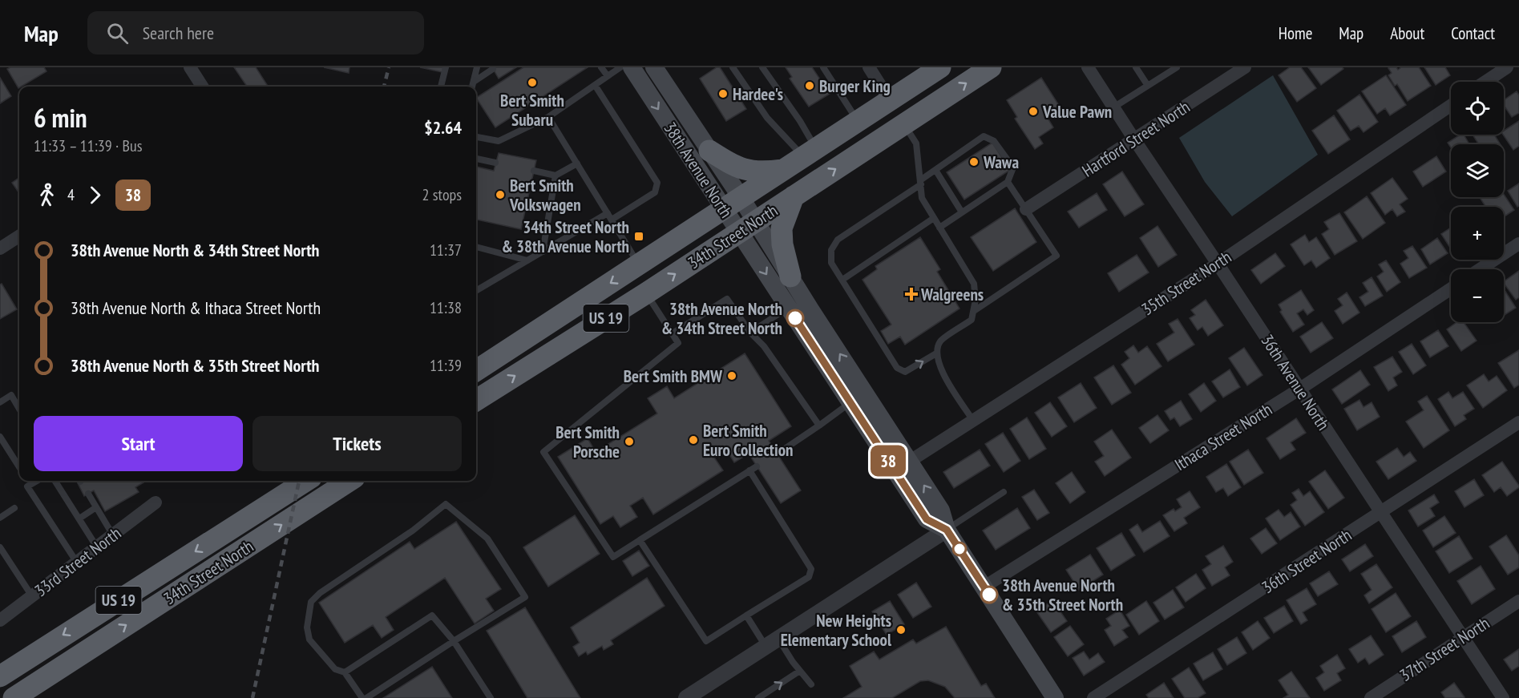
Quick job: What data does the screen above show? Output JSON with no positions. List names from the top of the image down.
{
  "streets": {
    "highway": ["34th Street North", "US 19"],
    "main road": ["38th Avenue North"],
    "street": [
      "Hartford Street North",
      "35th Street North",
      "36th Avenue North",
      "Ithaca Street North",
      "36th Street North",
      "33rd Street North",
      "37th Street North"
    ]
  },
  "crossings": [
    ["Hartford Street North", "36th Avenue North"],
    ["38th Avenue North", "34th Street North"],
    ["38th Avenue North", "35th Street North"],
    ["38th Avenue North", "Ithaca Street North"],
    ["35th Street North", "36th Avenue North"],
    ["36th Avenue North", "Ithaca Street North"],
    ["36th Avenue North", "36th Street North"],
    ["36th Avenue North", "37th Street North"]
  ],
  "places": {
    "other": [
      "Bert Smith Subaru",
      "Burger King",
      "Hardee's",
      "Value Pawn",
      "Wawa",
      "Bert Smith Volkswagen",
      "38th Avenue North & 34th Street North",
      "Bert Smith BMW",
      "Bert Smith Euro Collection",
      "Bert Smith Porsche",
      "38th Avenue North & 35th Street North",
      "New Heights Elementary School"
    ],
    "transit": ["34th Street North & 38th Avenue North"],
    "health": ["Walgreens"]
  },
  "lines": ["bus line 38"],
  "page": {
    "header": "Map",
    "search": "Search here",
    "nav": [
      "Home",
      "Map",
      "About",
      "Contact"
    ],
    "on_map": "38",
    "map_buttons": ["+", "−"],
    "heading": ["6 min", "11:33 – 11:39 · Bus", "$2.64"],
    "legs": ["4", "38", "2 stops"],
    "list": [
      {
        "name": "38th Avenue North & 34th Street North",
        "value": "11:37"
      },
      {
        "name": "38th Avenue North & Ithaca Street North",
        "value": "11:38"
      },
      {
        "name": "38th Avenue North & 35th Street North",
        "value": "11:39"
      }
    ],
    "buttons": ["Start", "Tickets"]
  }
}
